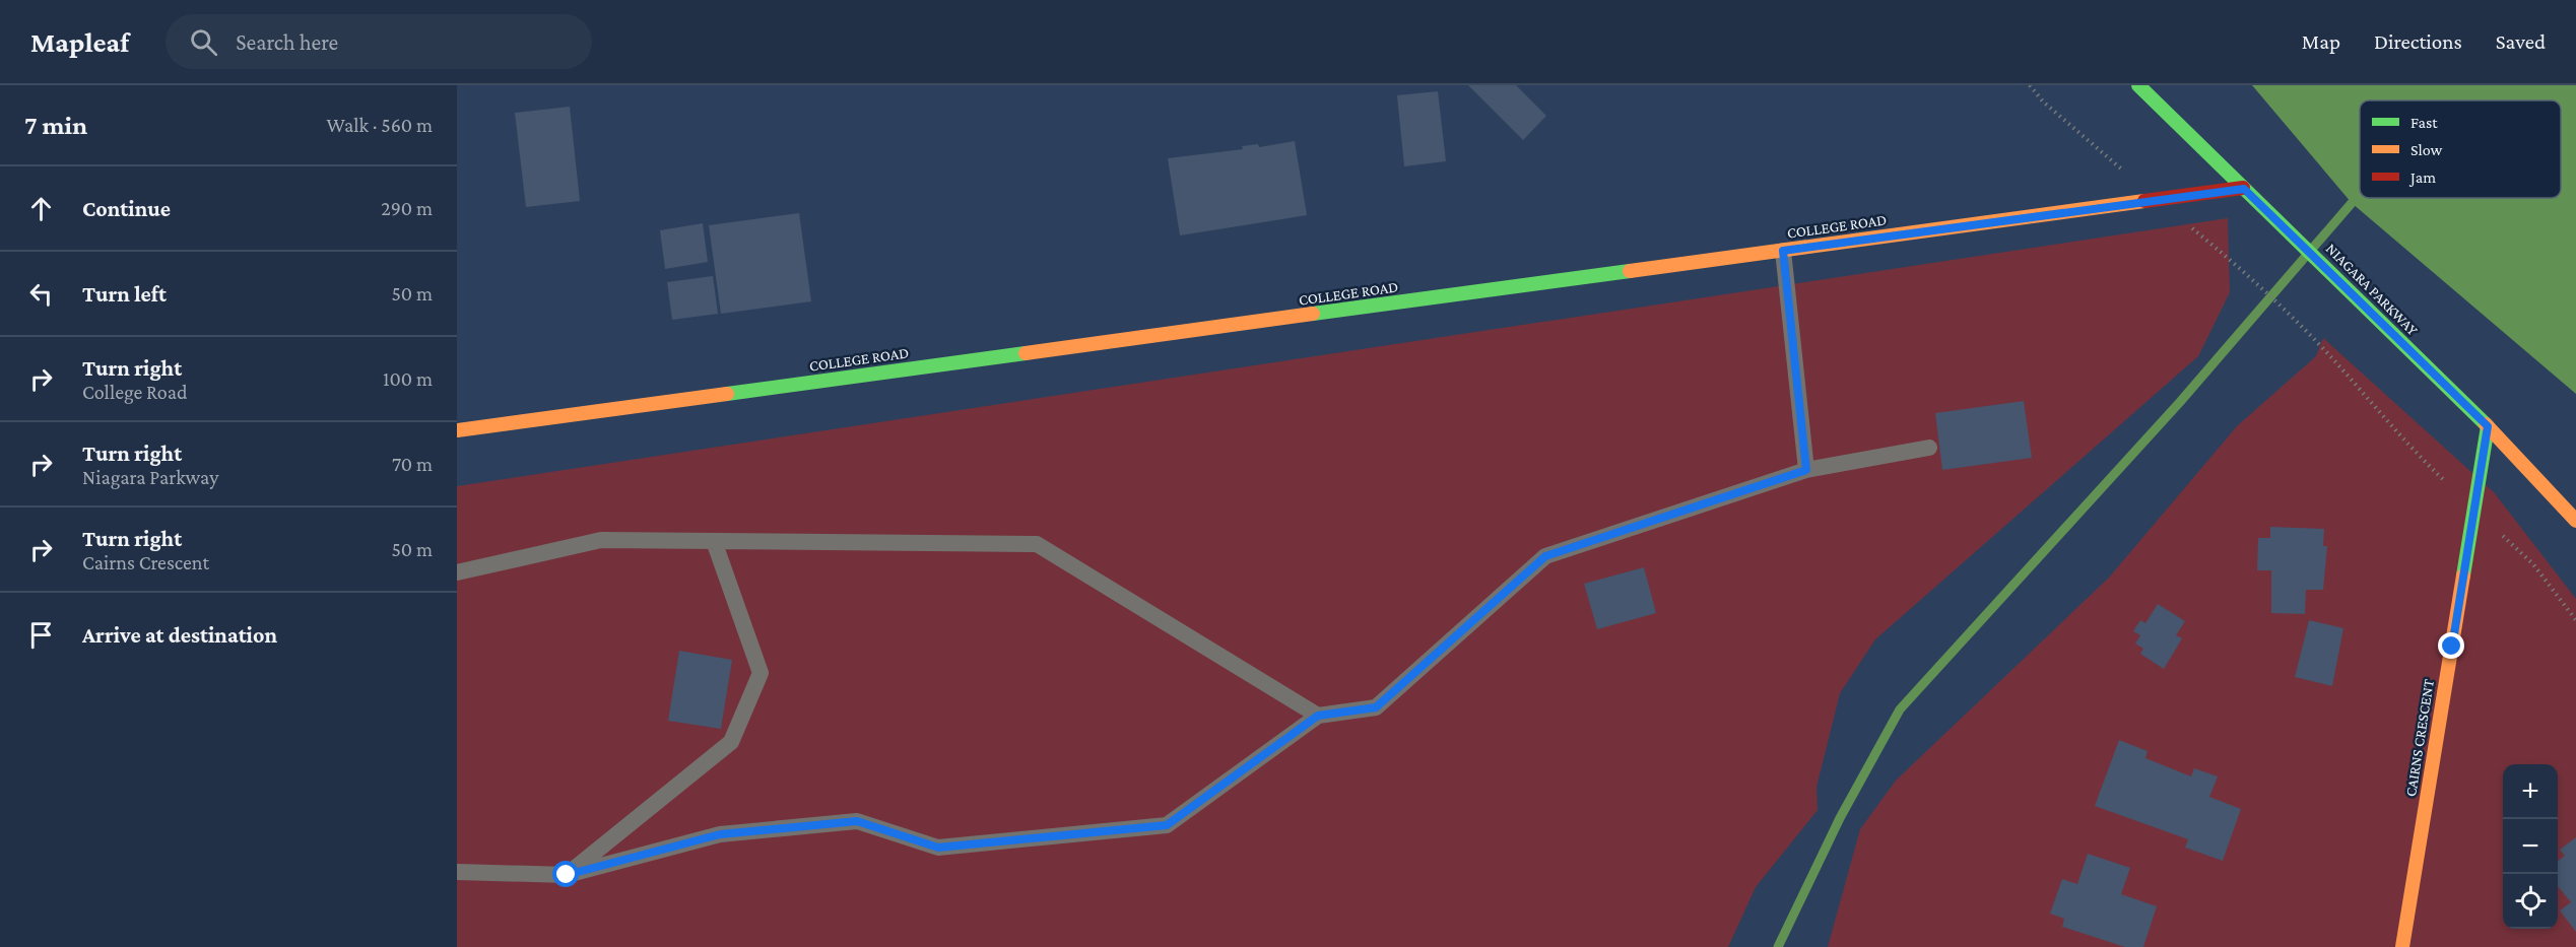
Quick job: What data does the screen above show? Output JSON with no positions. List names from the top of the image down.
{
  "streets": {
    "street": ["COLLEGE ROAD", "NIAGARA PARKWAY", "CAIRNS CRESCENT"]
  },
  "crossings": [
    ["COLLEGE ROAD", "NIAGARA PARKWAY"],
    ["NIAGARA PARKWAY", "CAIRNS CRESCENT"]
  ],
  "legend": ["Fast", "Slow", "Jam"],
  "page": {
    "header": "Mapleaf",
    "search": "Search here",
    "nav": ["Map", "Directions", "Saved"],
    "heading": ["7 min", "Walk · 560 m"],
    "list": [
      ["Continue", "290 m"],
      ["Turn left", "50 m"],
      ["Turn right", "College Road", "100 m"],
      ["Turn right", "Niagara Parkway", "70 m"],
      ["Turn right", "Cairns Crescent", "50 m"],
      "Arrive at destination"
    ],
    "map_buttons": ["+", "−"]
  }
}
